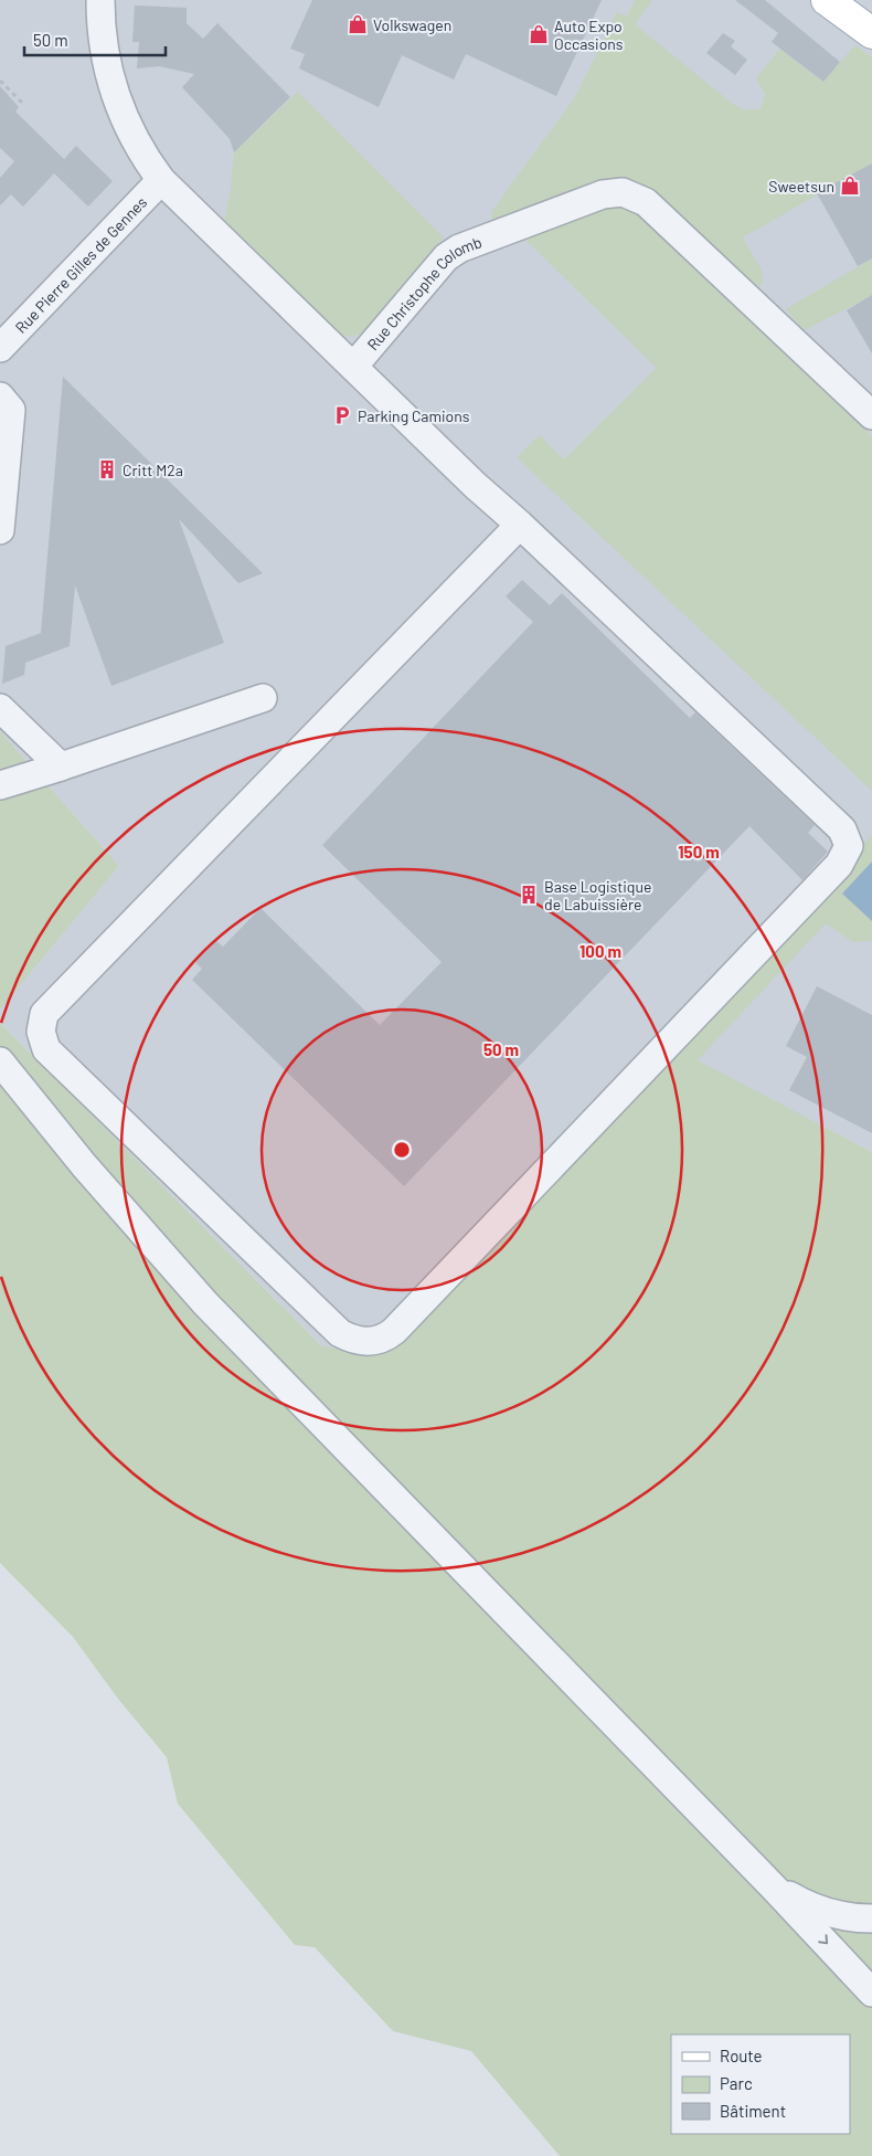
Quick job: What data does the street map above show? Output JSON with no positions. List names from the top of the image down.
{
  "streets": {
    "street": ["Rue Pierre Gilles de Gennes", "Rue Christophe Colomb"]
  },
  "places": {
    "shop": ["Volkswagen", "Auto Expo Occasions", "Sweetsun"],
    "parking": ["Parking Camions"],
    "building": ["Critt M2a", "Base Logistique de Labuissière"]
  },
  "legend": ["Route", "Parc", "Bâtiment"],
  "scale_bar": "50 m",
  "rings": ["150 m", "100 m", "50 m"]
}
